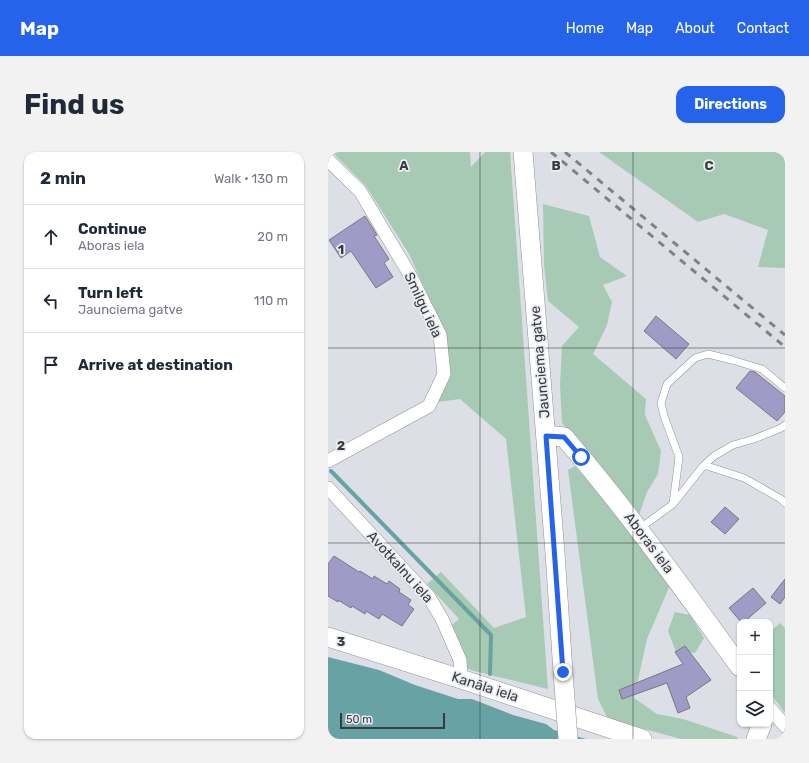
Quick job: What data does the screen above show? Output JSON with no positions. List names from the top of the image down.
{
  "streets": {
    "street": [
      "Smilgu iela",
      "Jaunciema gatve",
      "Aboras iela",
      "Avotkalnu iela",
      "Kanāla iela"
    ]
  },
  "crossings": [
    ["Jaunciema gatve", "Aboras iela"],
    ["Avotkalnu iela", "Kanāla iela"]
  ],
  "scale_bar": "50 m",
  "page": {
    "header": "Map",
    "nav": [
      "Home",
      "Map",
      "About",
      "Contact"
    ],
    "buttons": "Directions",
    "title": "Find us",
    "heading": ["2 min", "Walk · 130 m"],
    "list": [
      ["Continue", "Aboras iela", "20 m"],
      ["Turn left", "Jaunciema gatve", "110 m"],
      "Arrive at destination"
    ],
    "map_buttons": ["+", "−"],
    "scale": "50 m"
  },
  "grid": {
    "columns": ["A", "B", "C"],
    "rows": ["1", "2", "3"]
  }
}
